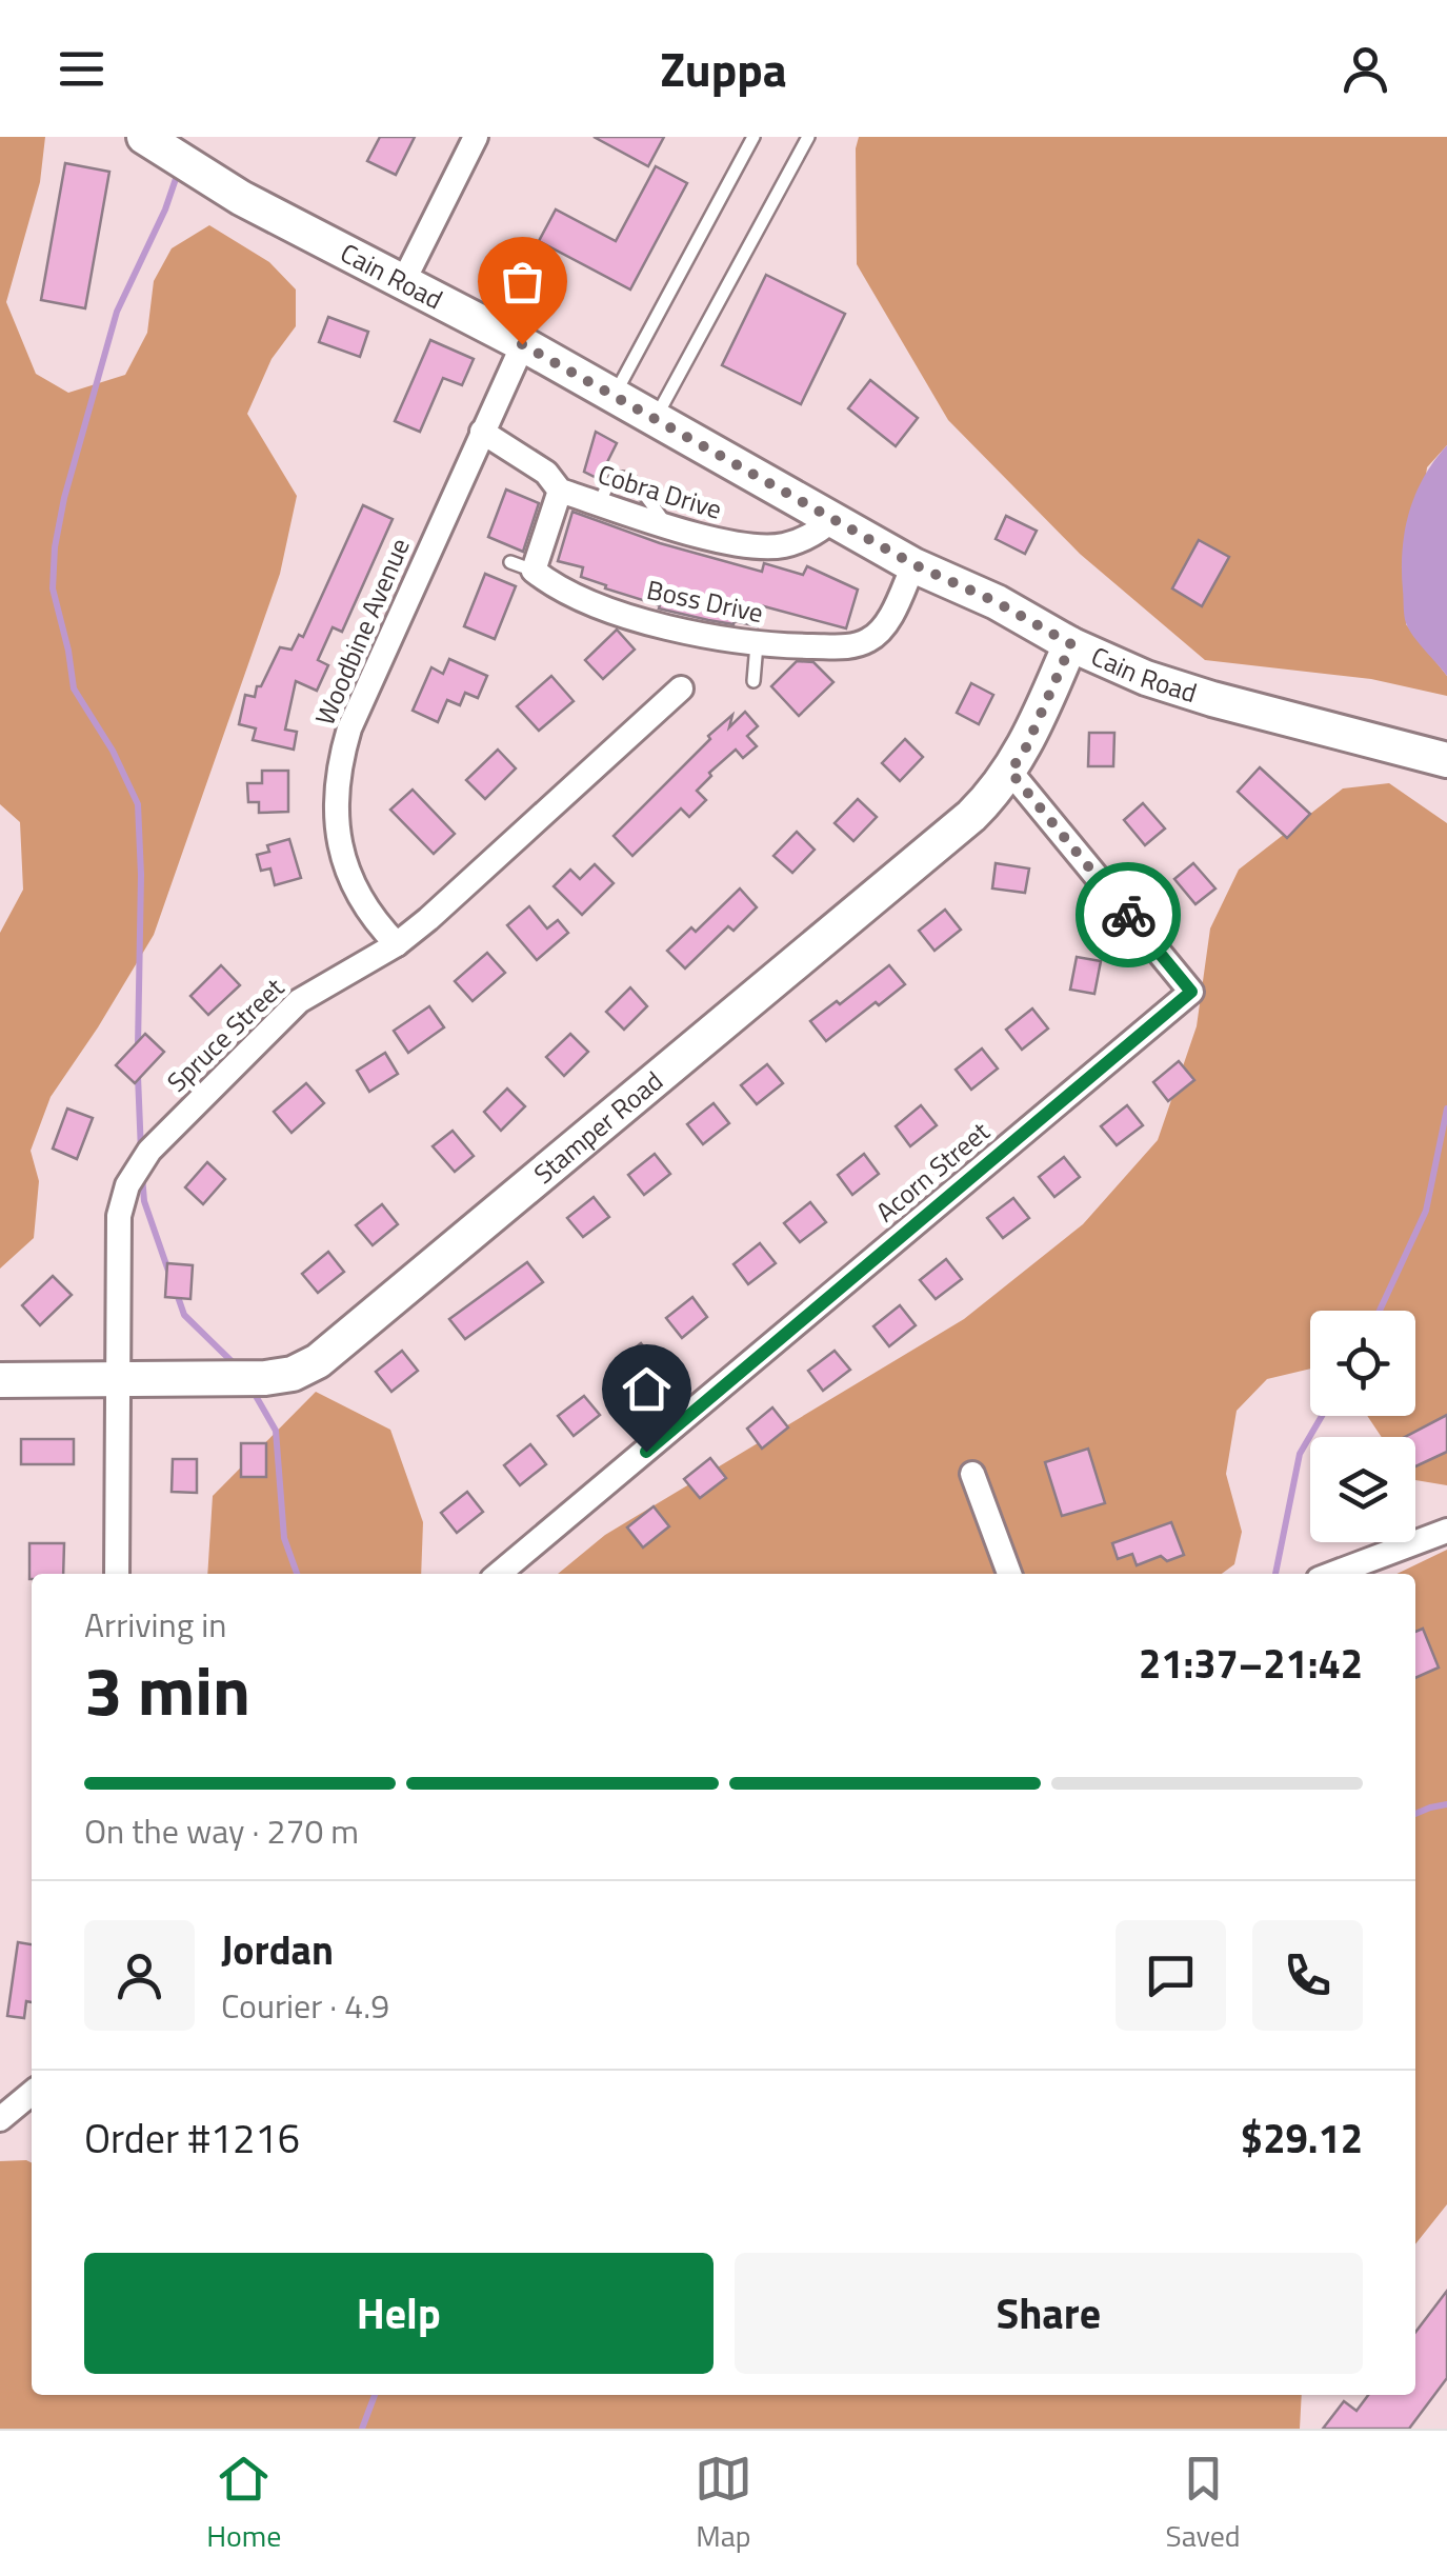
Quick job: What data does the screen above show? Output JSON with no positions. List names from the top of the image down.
{
  "streets": {
    "main road": ["Cain Road", "Stamper Road"],
    "street": [
      "Cobra Drive",
      "Boss Drive",
      "Woodbine Avenue",
      "Spruce Street",
      "Acorn Street"
    ]
  },
  "crossings": [
    ["Cain Road", "Cobra Drive"],
    ["Cain Road", "Boss Drive"],
    ["Cain Road", "Woodbine Avenue"],
    ["Cain Road", "Stamper Road"],
    ["Cobra Drive", "Woodbine Avenue"],
    ["Woodbine Avenue", "Spruce Street"],
    ["Spruce Street", "Stamper Road"],
    ["Stamper Road", "Acorn Street"]
  ],
  "page": {
    "header": "Zuppa",
    "heading": ["3 min", "Arriving in", "21:37–21:42"],
    "panel": [
      "Jordan",
      "Courier · 4.9",
      "Order #1216",
      "$29.12"
    ],
    "bar": "On the way · 270 m",
    "buttons": ["Help", "Share"],
    "tabs": ["Home", "Map", "Saved"]
  }
}
